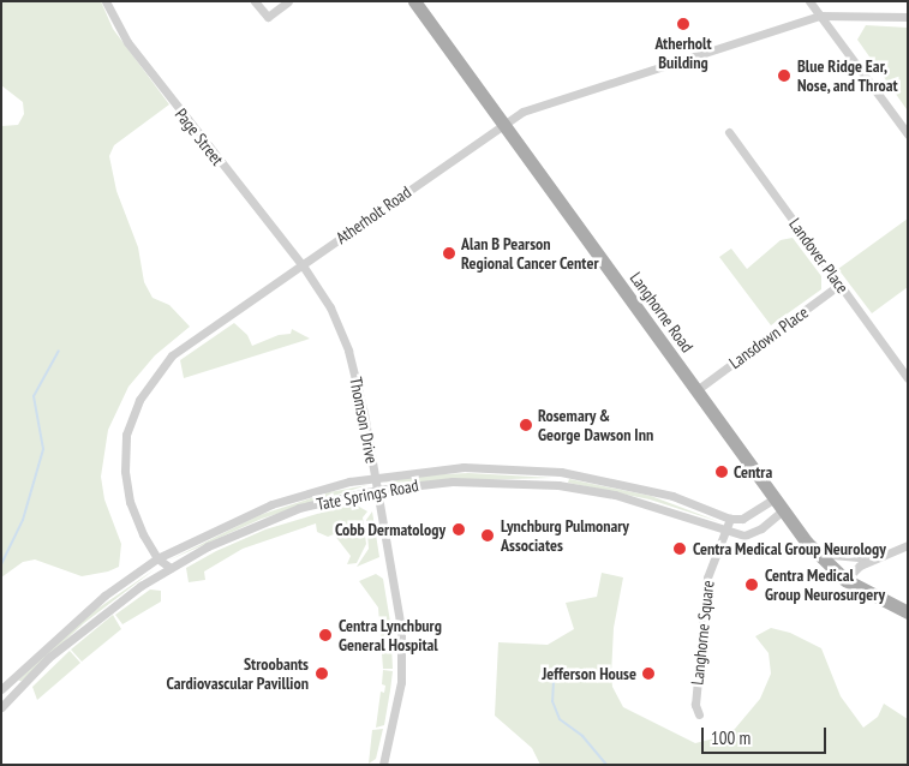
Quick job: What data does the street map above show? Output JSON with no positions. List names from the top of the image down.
{
  "streets": {
    "main road": ["Langhorne Road"],
    "street": [
      "Page Street",
      "Atherholt Road",
      "Landover Place",
      "Lansdown Place",
      "Thomson Drive",
      "Tate Springs Road",
      "Langhorne Square"
    ]
  },
  "crossings": [
    ["Page Street", "Atherholt Road"],
    ["Page Street", "Thomson Drive"],
    ["Atherholt Road", "Langhorne Road"],
    ["Atherholt Road", "Thomson Drive"],
    ["Atherholt Road", "Tate Springs Road"],
    ["Landover Place", "Lansdown Place"],
    ["Langhorne Road", "Lansdown Place"],
    ["Langhorne Road", "Tate Springs Road"],
    ["Thomson Drive", "Tate Springs Road"],
    ["Tate Springs Road", "Langhorne Square"]
  ],
  "places": [
    "Atherholt Building",
    "Blue Ridge Ear, Nose, and Throat",
    "Alan B Pearson Regional Cancer Center",
    "Rosemary & George Dawson Inn",
    "Centra",
    "Cobb Dermatology",
    "Lynchburg Pulmonary Associates",
    "Centra Medical Group Neurology",
    "Centra Medical Group Neurosurgery",
    "Centra Lynchburg General Hospital",
    "Stroobants Cardiovascular Pavillion",
    "Jefferson House"
  ],
  "scale_bar": "100 m"
}
